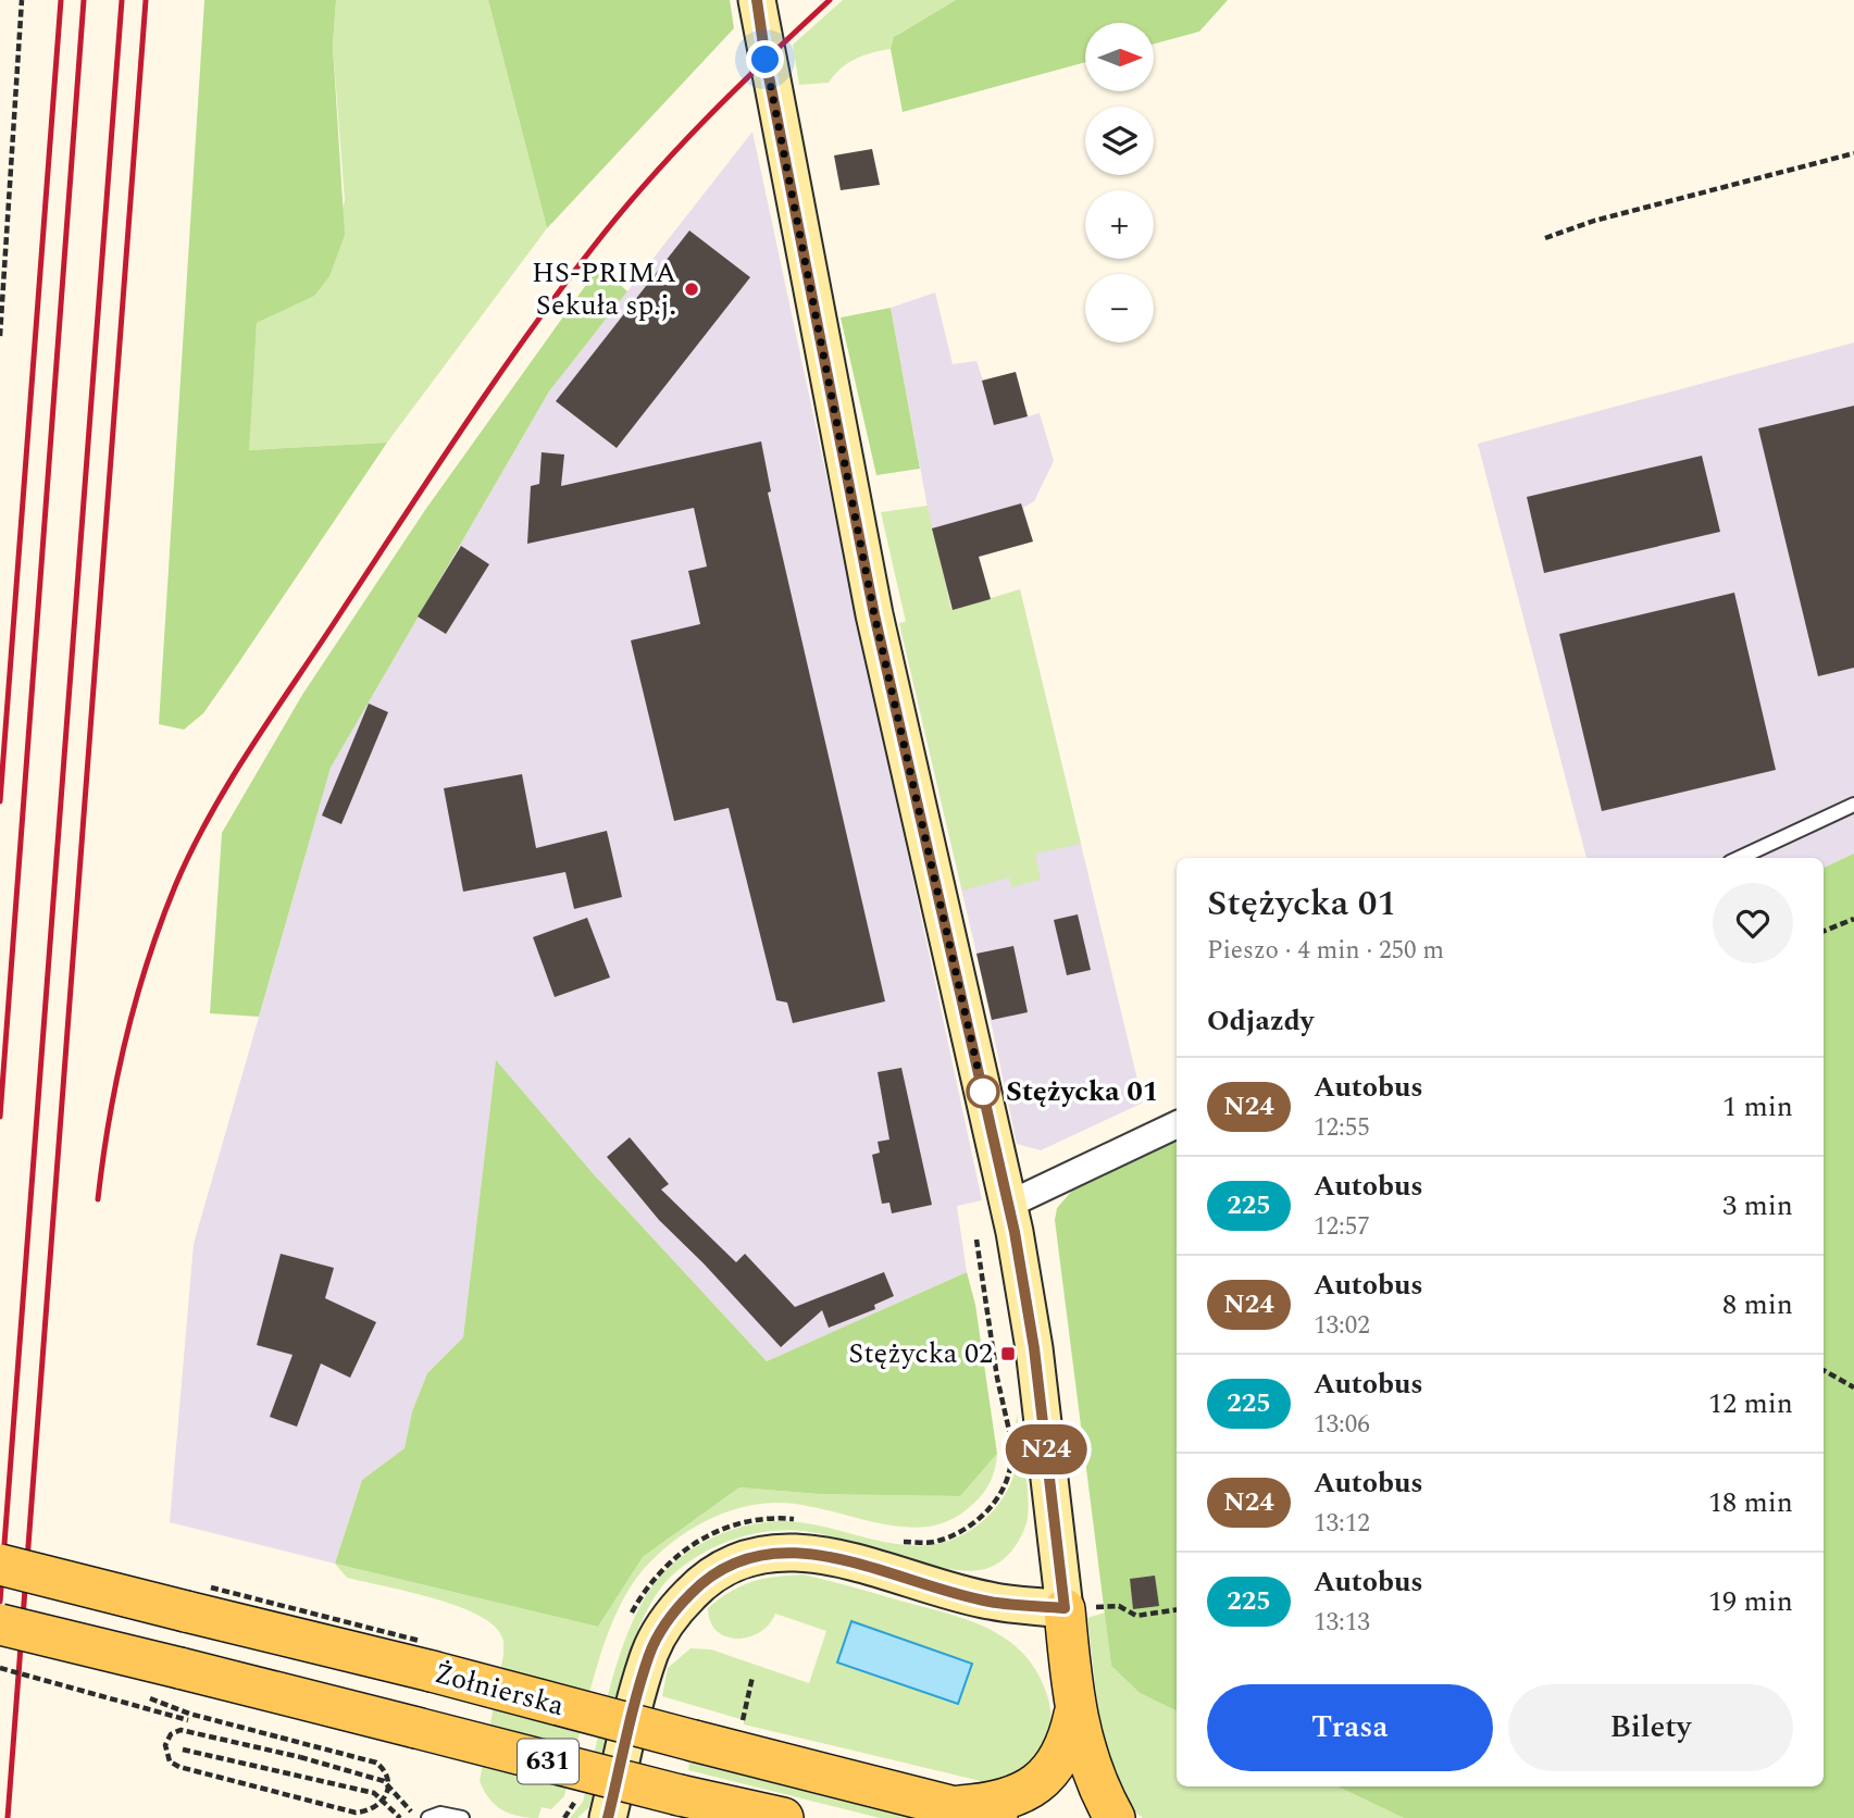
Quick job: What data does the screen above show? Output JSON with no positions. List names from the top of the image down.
{
  "streets": {
    "main road": ["Żołnierska", "631"]
  },
  "places": {
    "other": ["HS-PRIMA Sekuła sp.j.", "Stężycka 01"],
    "transit": ["Stężycka 02"]
  },
  "lines": ["bus line N24"],
  "north": "right",
  "page": {
    "on_map": "N24",
    "map_buttons": ["+", "−"],
    "heading": [
      ["Stężycka 01", "Pieszo · 4 min · 250 m"],
      "Odjazdy"
    ],
    "list": [
      {
        "mark": "N24",
        "name": "Autobus",
        "note": "12:55",
        "value": "1 min"
      },
      {
        "mark": "225",
        "name": "Autobus",
        "note": "12:57",
        "value": "3 min"
      },
      {
        "mark": "N24",
        "name": "Autobus",
        "note": "13:02",
        "value": "8 min"
      },
      {
        "mark": "225",
        "name": "Autobus",
        "note": "13:06",
        "value": "12 min"
      },
      {
        "mark": "N24",
        "name": "Autobus",
        "note": "13:12",
        "value": "18 min"
      },
      {
        "mark": "225",
        "name": "Autobus",
        "note": "13:13",
        "value": "19 min"
      }
    ],
    "buttons": ["Trasa", "Bilety"]
  }
}
